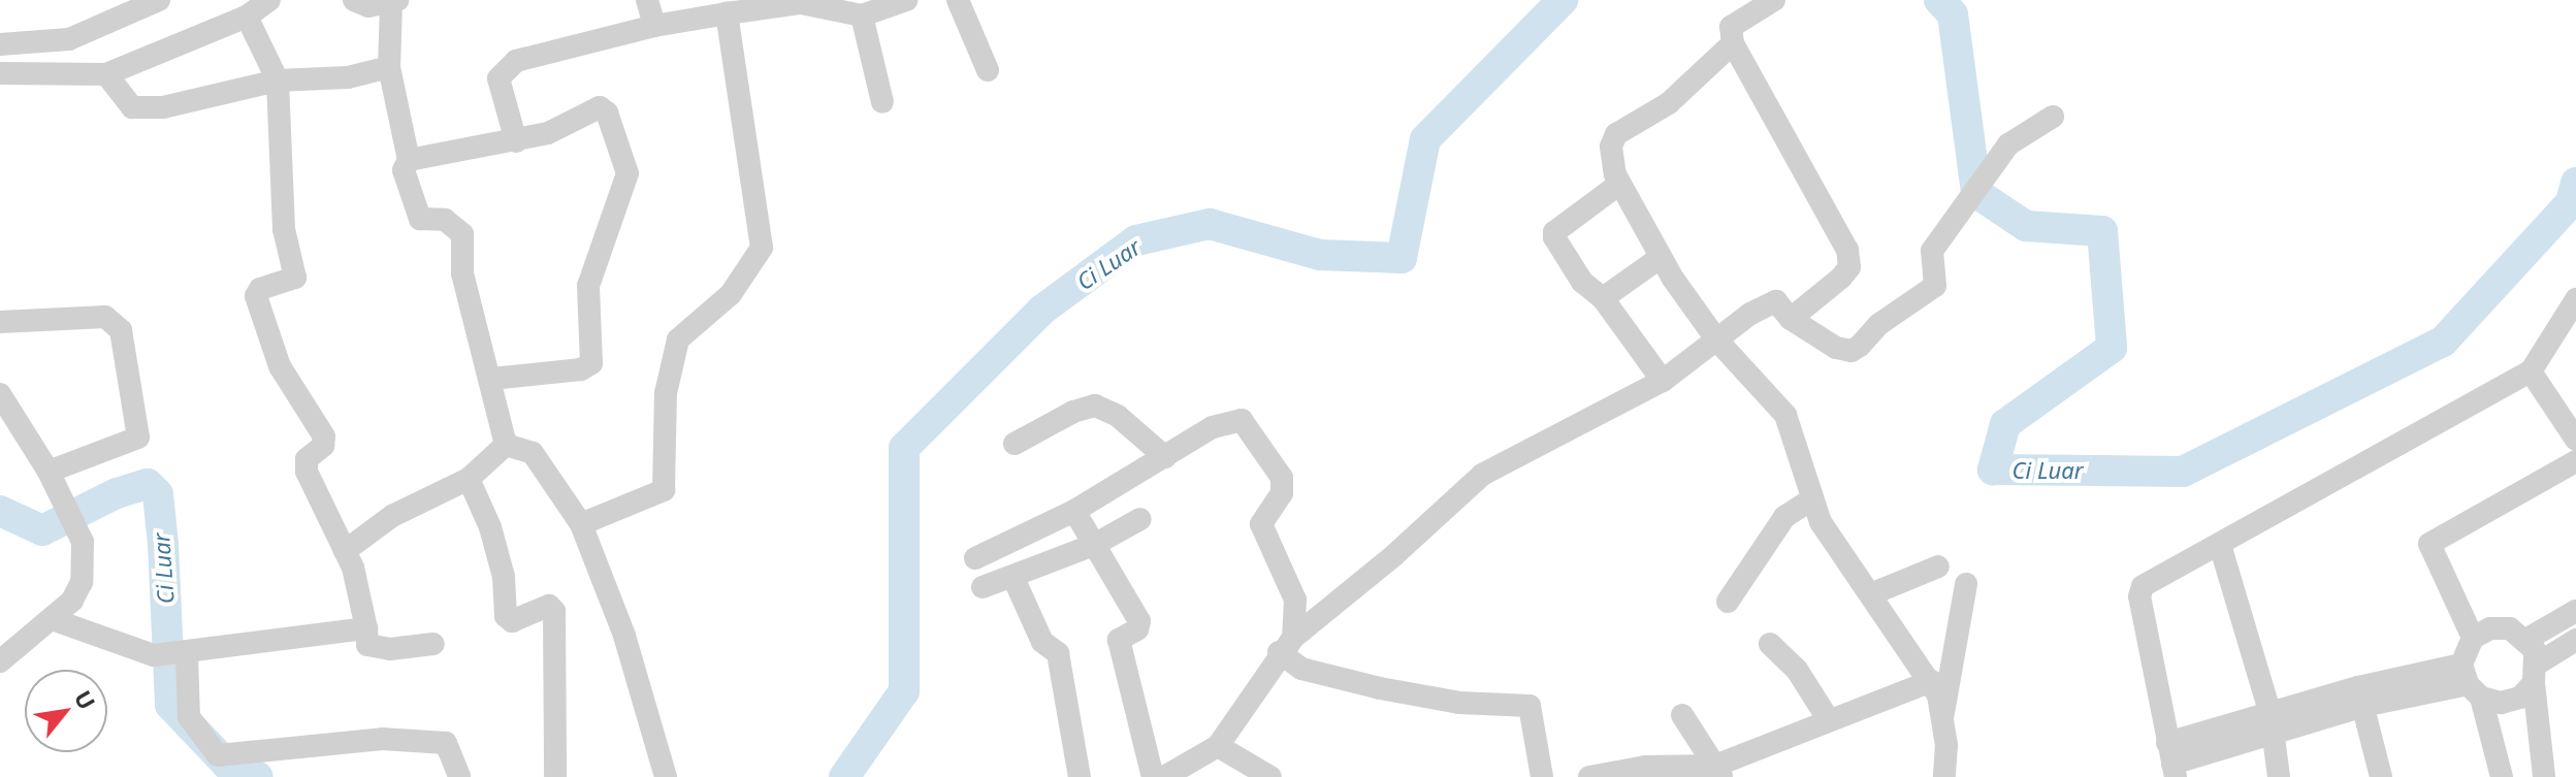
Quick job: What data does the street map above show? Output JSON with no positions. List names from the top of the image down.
{
  "water": ["Ci Luar"],
  "north": "top right"
}
